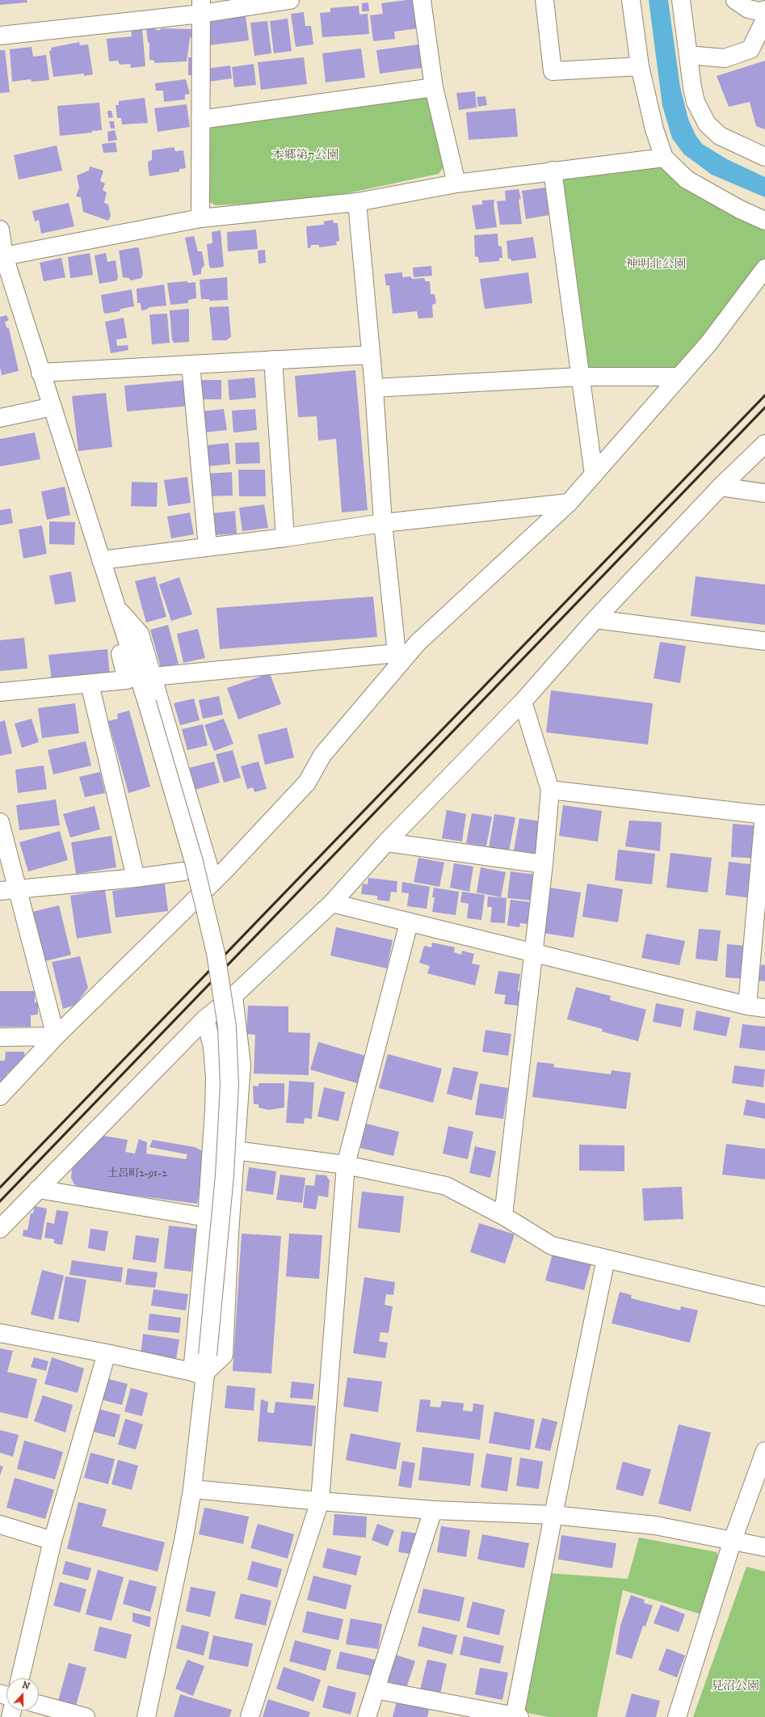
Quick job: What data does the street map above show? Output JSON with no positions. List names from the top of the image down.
{
  "parks": ["本郷第7公園", "神明北公園", "見沼公園"],
  "house_numbers": ["土呂町2-91-2"],
  "north": "top"
}
